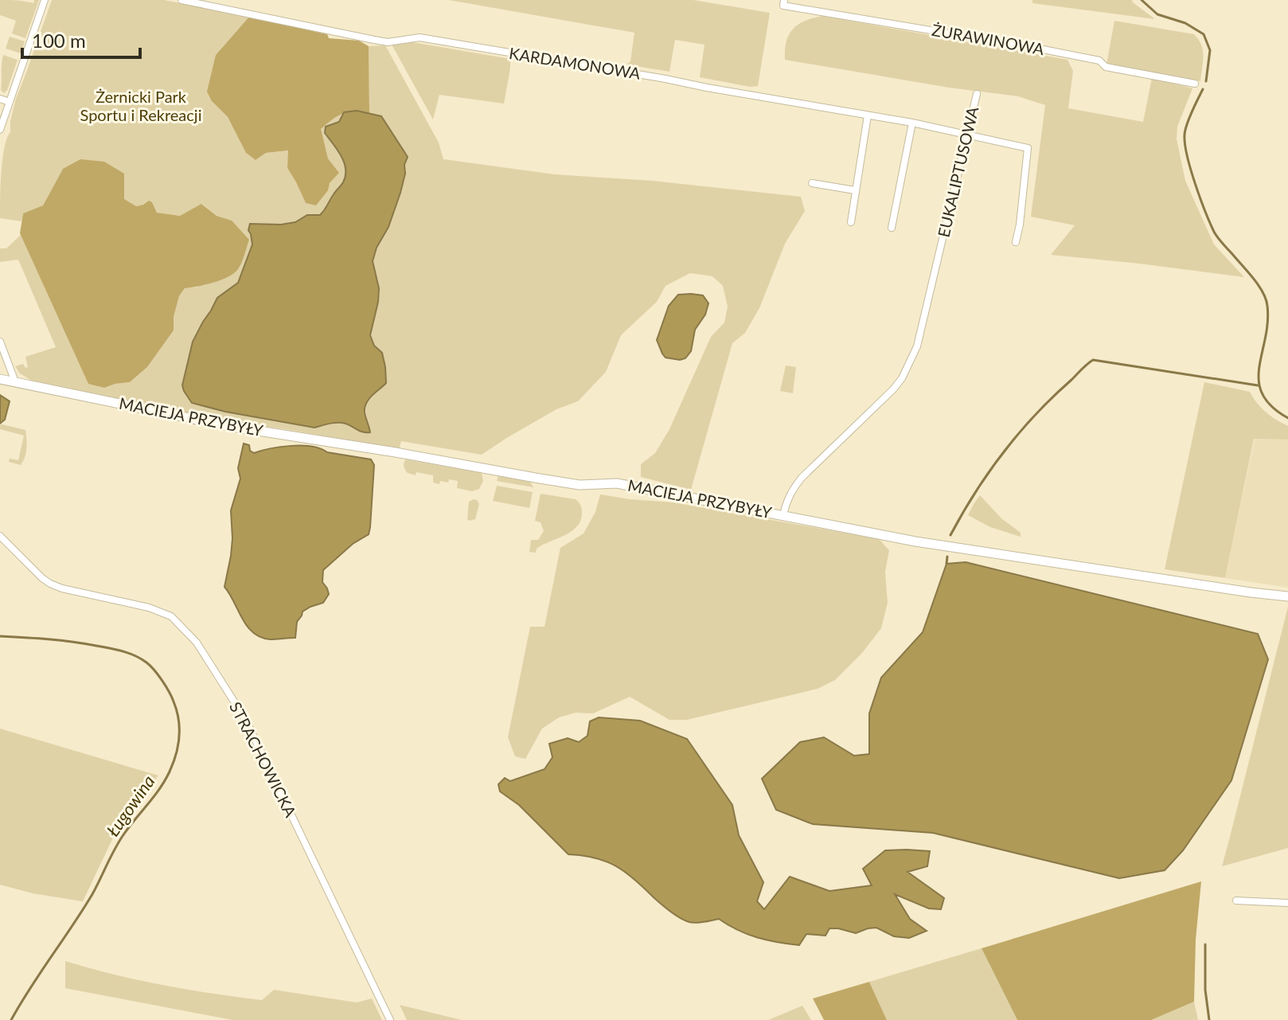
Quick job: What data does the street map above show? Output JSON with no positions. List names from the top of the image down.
{
  "streets": {
    "street": [
      "ŻURAWINOWA",
      "KARDAMONOWA",
      "EUKALIPTUSOWA",
      "MACIEJA PRZYBYŁY",
      "STRACHOWICKA"
    ]
  },
  "crossings": [
    ["KARDAMONOWA", "EUKALIPTUSOWA"],
    ["EUKALIPTUSOWA", "MACIEJA PRZYBYŁY"]
  ],
  "water": ["Ługowina"],
  "parks": ["Żernicki Park Sportu i Rekreacji"],
  "scale_bar": "100 m"
}
